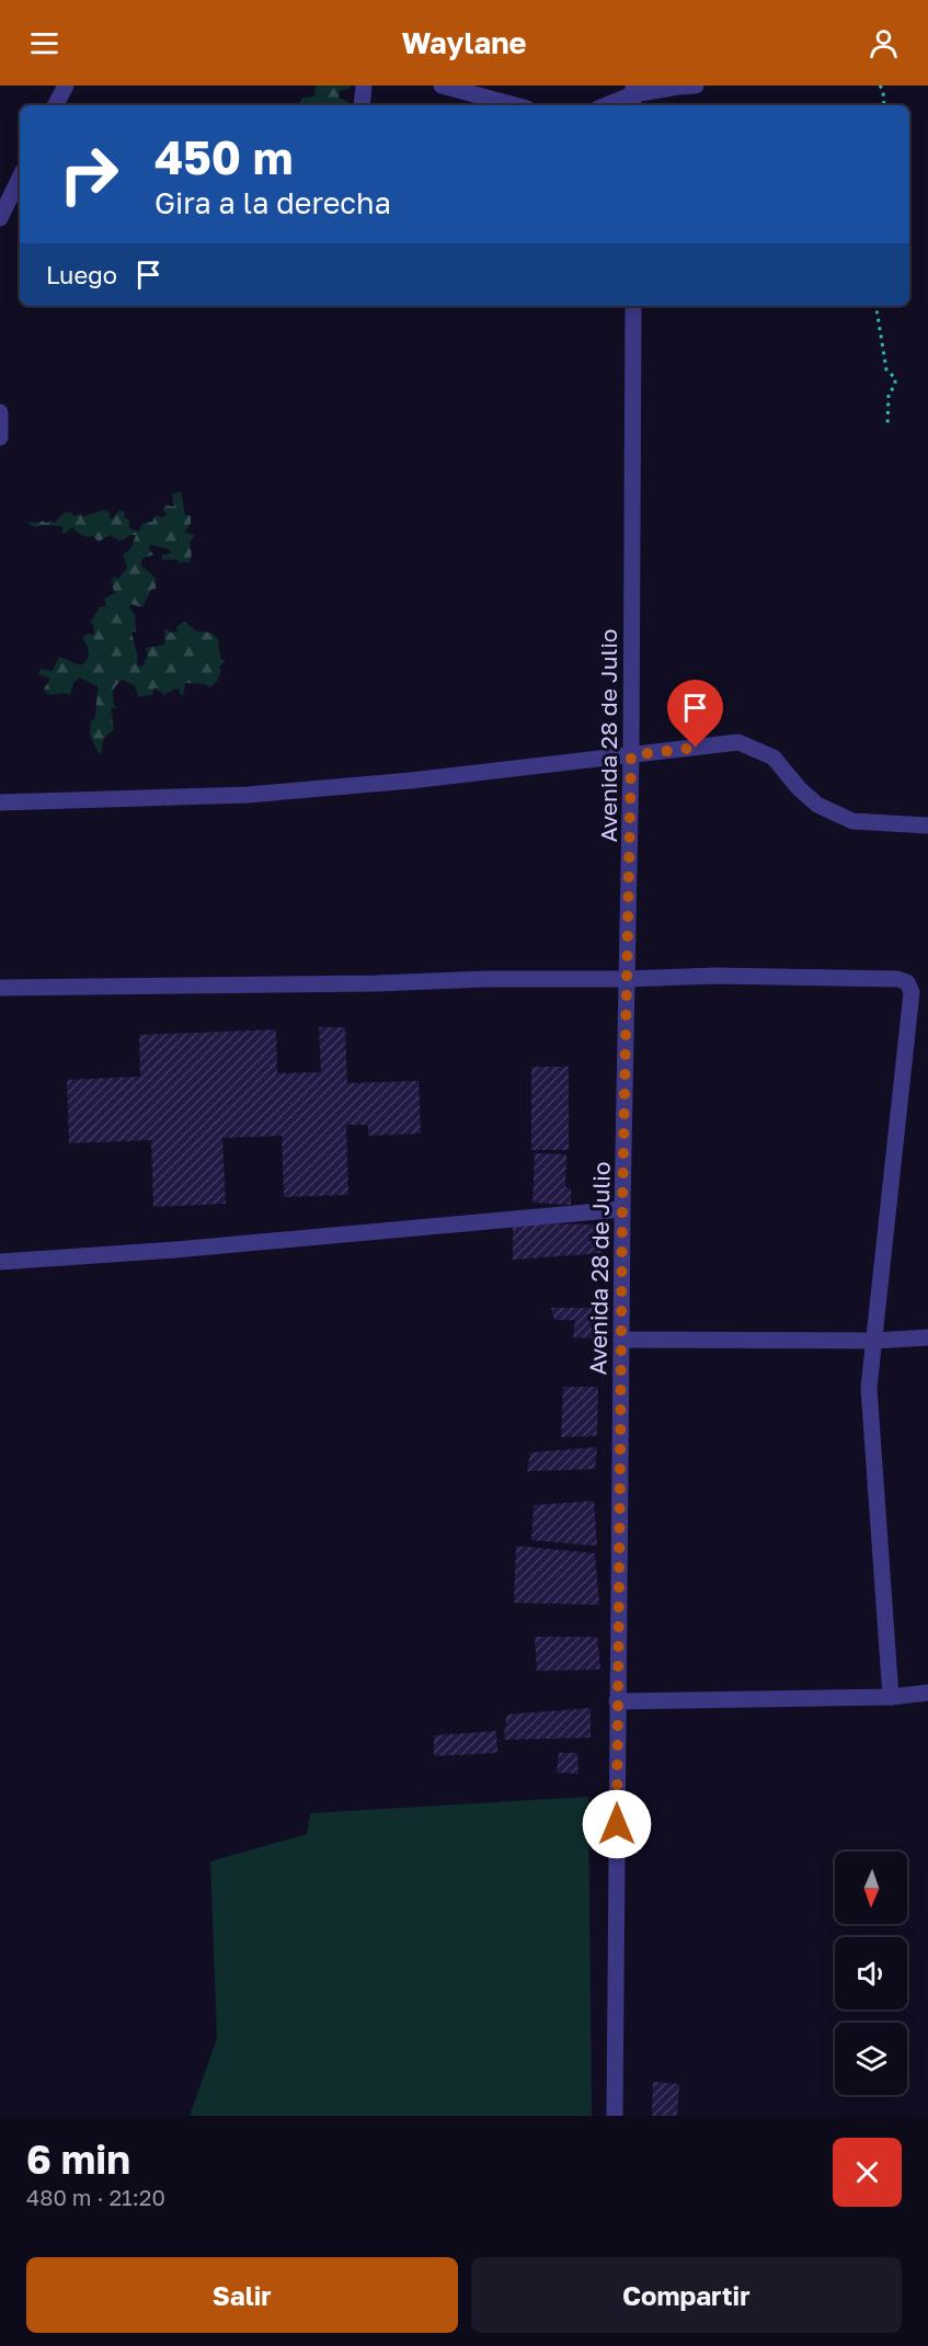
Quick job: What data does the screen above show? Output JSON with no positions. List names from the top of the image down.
{
  "streets": {
    "street": ["Avenida 28 de Julio"]
  },
  "north": "bottom",
  "page": {
    "header": "Waylane",
    "turn": ["450 m", "Gira a la derecha"],
    "then": "Luego",
    "heading": ["6 min", "480 m · 21:20"],
    "buttons": ["Salir", "Compartir"]
  }
}
